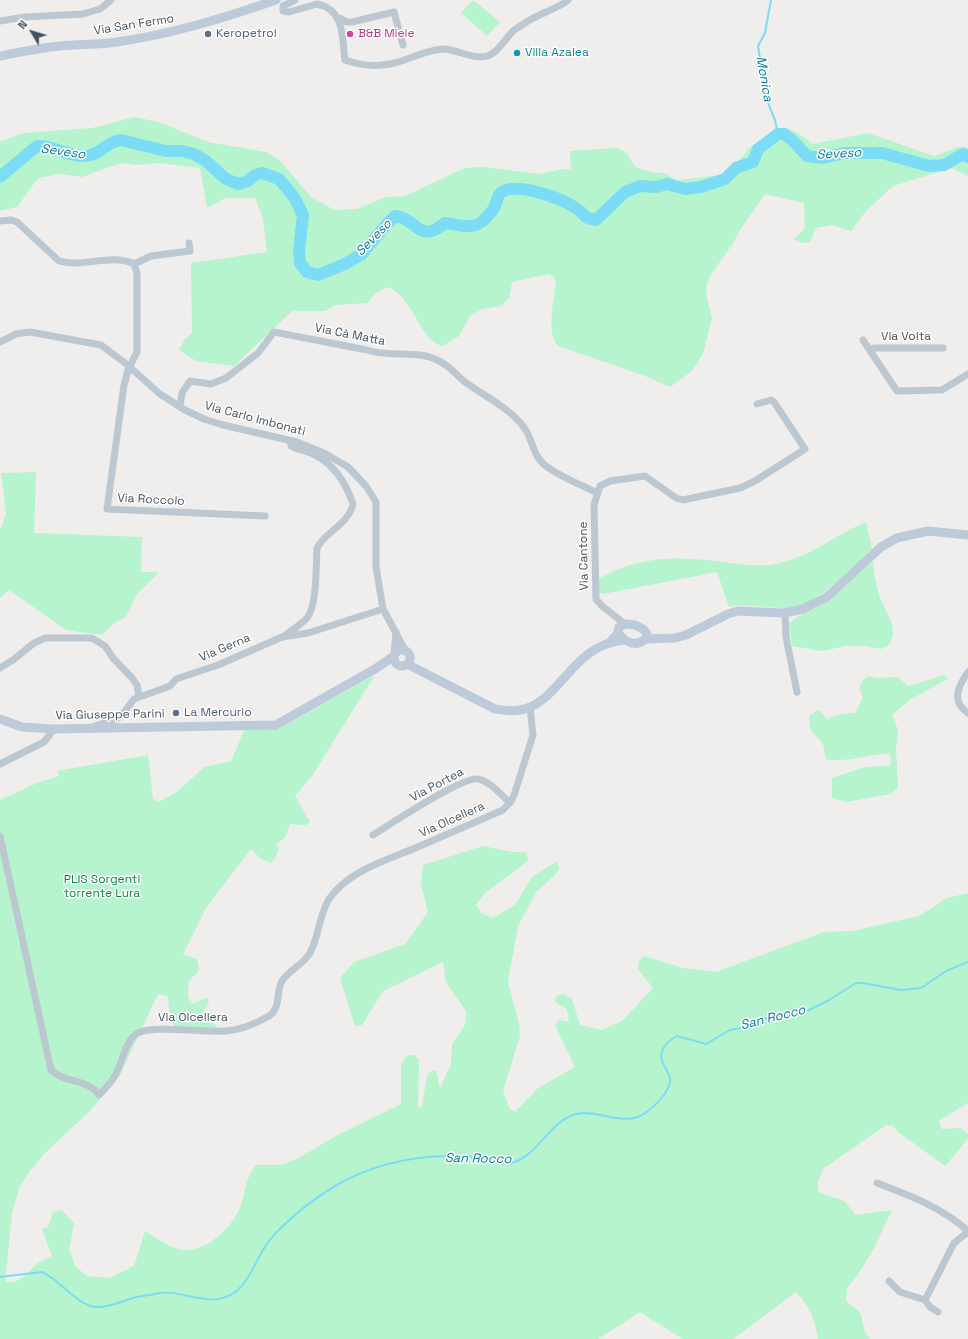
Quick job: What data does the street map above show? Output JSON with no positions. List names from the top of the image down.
{
  "streets": {
    "street": [
      "Via San Fermo",
      "Via Cà Matta",
      "Via Volta",
      "Via Carlo Imbonati",
      "Via Roccolo",
      "Via Cantone",
      "Via Gerna",
      "Via Giuseppe Parini",
      "Via Portea",
      "Via Olcellera"
    ]
  },
  "crossings": [
    ["Via Cà Matta", "Via Carlo Imbonati"],
    ["Via Cà Matta", "Via Cantone"],
    ["Via Carlo Imbonati", "Via Roccolo"],
    ["Via Carlo Imbonati", "Via Gerna"],
    ["Via Carlo Imbonati", "Via Giuseppe Parini"],
    ["Via Portea", "Via Olcellera"]
  ],
  "water": ["Monica", "Seveso", "San Rocco"],
  "parks": ["PLIS Sorgenti torrente Lura"],
  "places": [
    "Keropetrol",
    "B&B Miele",
    "Villa Azalea",
    "La Mercurio"
  ],
  "north": "top left"
}
